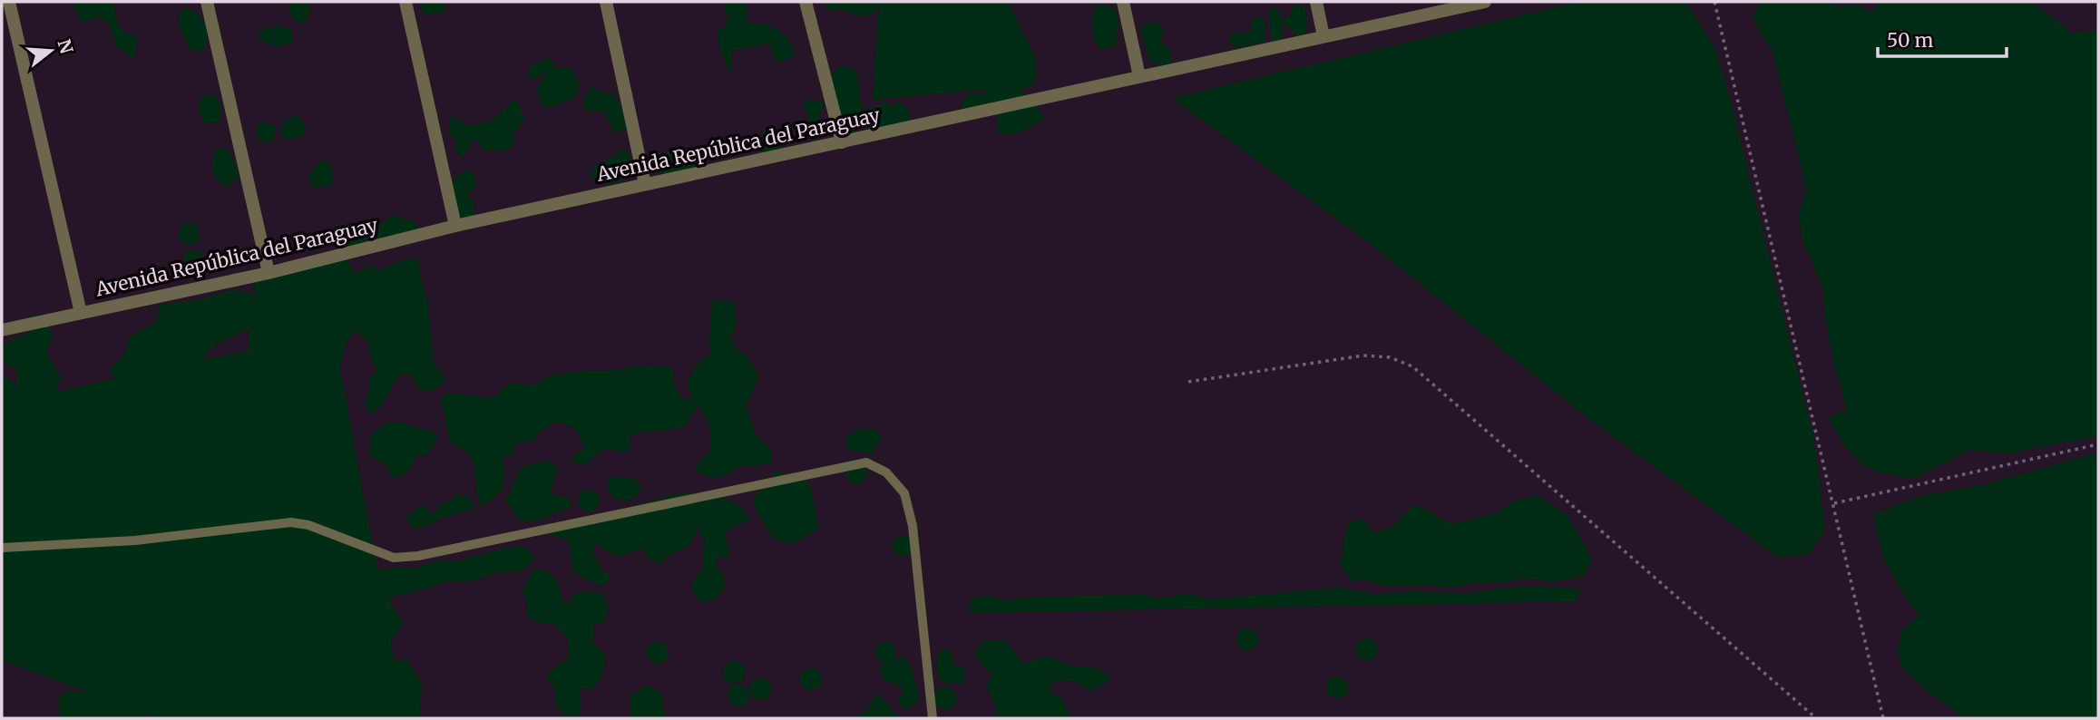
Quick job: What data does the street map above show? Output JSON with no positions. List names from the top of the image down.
{
  "streets": {
    "street": ["Avenida República del Paraguay"]
  },
  "scale_bar": "50 m",
  "north": "right"
}
